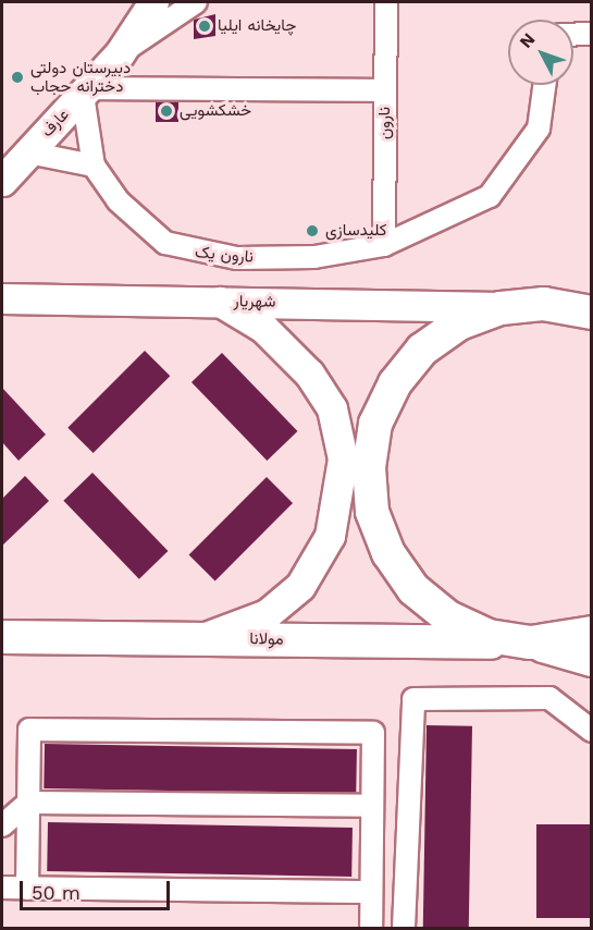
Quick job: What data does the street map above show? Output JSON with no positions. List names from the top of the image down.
{
  "streets": {
    "main road": ["عارف", "شهریار", "مولانا"],
    "street": ["نارون", "نارون یک"]
  },
  "crossings": [
    ["عارف", "نارون یک"],
    ["نارون", "نارون یک"]
  ],
  "places": [
    "چایخانه ایلیا",
    "دبیرستان دولتی دخترانه حجاب",
    "خشکشویی",
    "کلیدسازی"
  ],
  "scale_bar": "50 m",
  "north": "top left"
}
